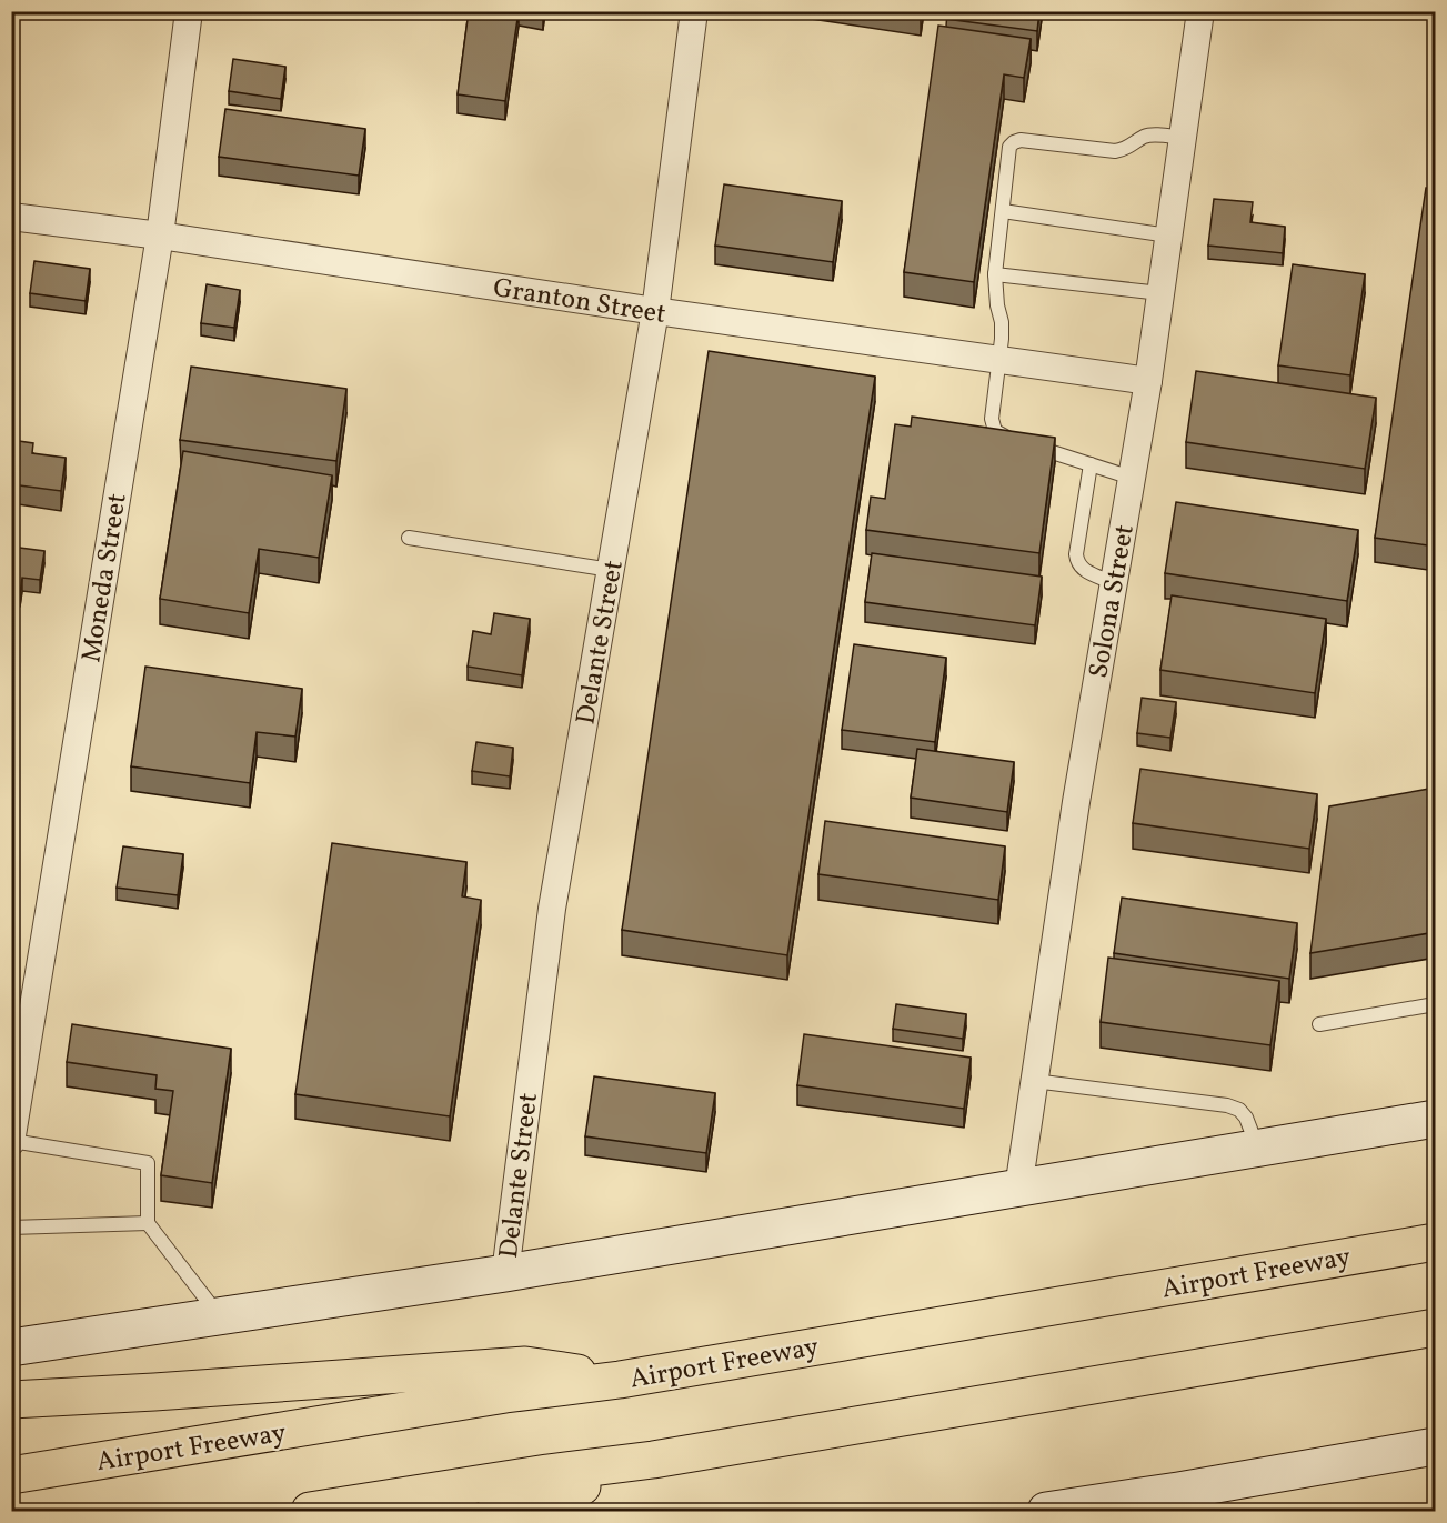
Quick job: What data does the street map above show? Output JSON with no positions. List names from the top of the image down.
{
  "streets": {
    "highway": ["Airport Freeway"],
    "street": [
      "Granton Street",
      "Moneda Street",
      "Solona Street",
      "Delante Street"
    ]
  },
  "crossings": [
    ["Granton Street", "Moneda Street"],
    ["Granton Street", "Solona Street"],
    ["Granton Street", "Delante Street"]
  ]
}
